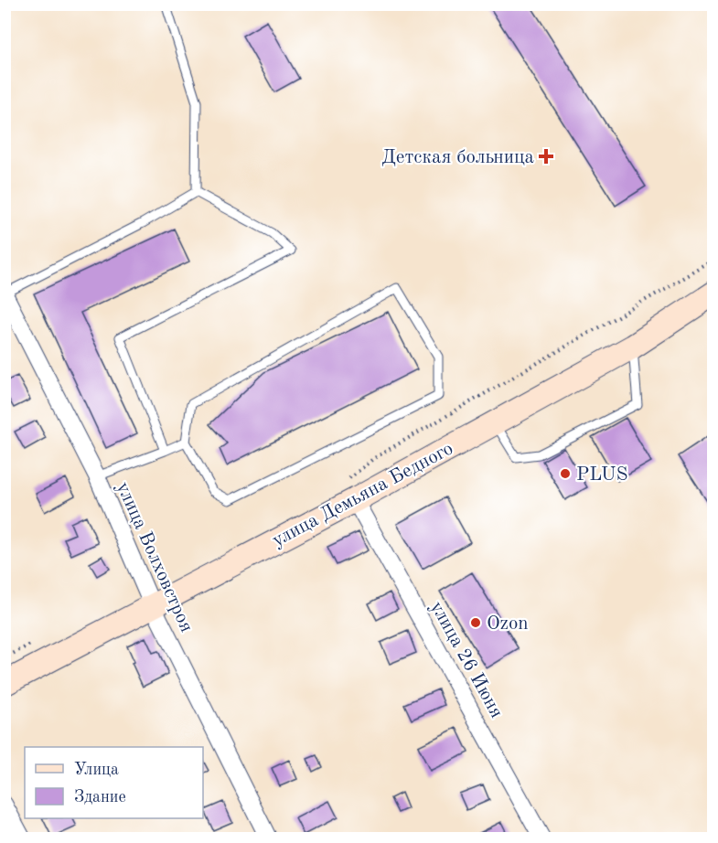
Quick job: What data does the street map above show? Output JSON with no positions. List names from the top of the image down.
{
  "streets": {
    "main road": ["улица Демьяна Бедного"],
    "street": ["улица Волховстроя", "улица 26 Июня"]
  },
  "crossings": [
    ["улица Демьяна Бедного", "улица Волховстроя"],
    ["улица Демьяна Бедного", "улица 26 Июня"]
  ],
  "places": {
    "health": ["Детская больница"],
    "other": ["PLUS", "Ozon"]
  },
  "legend": ["Улица", "Здание"]
}
